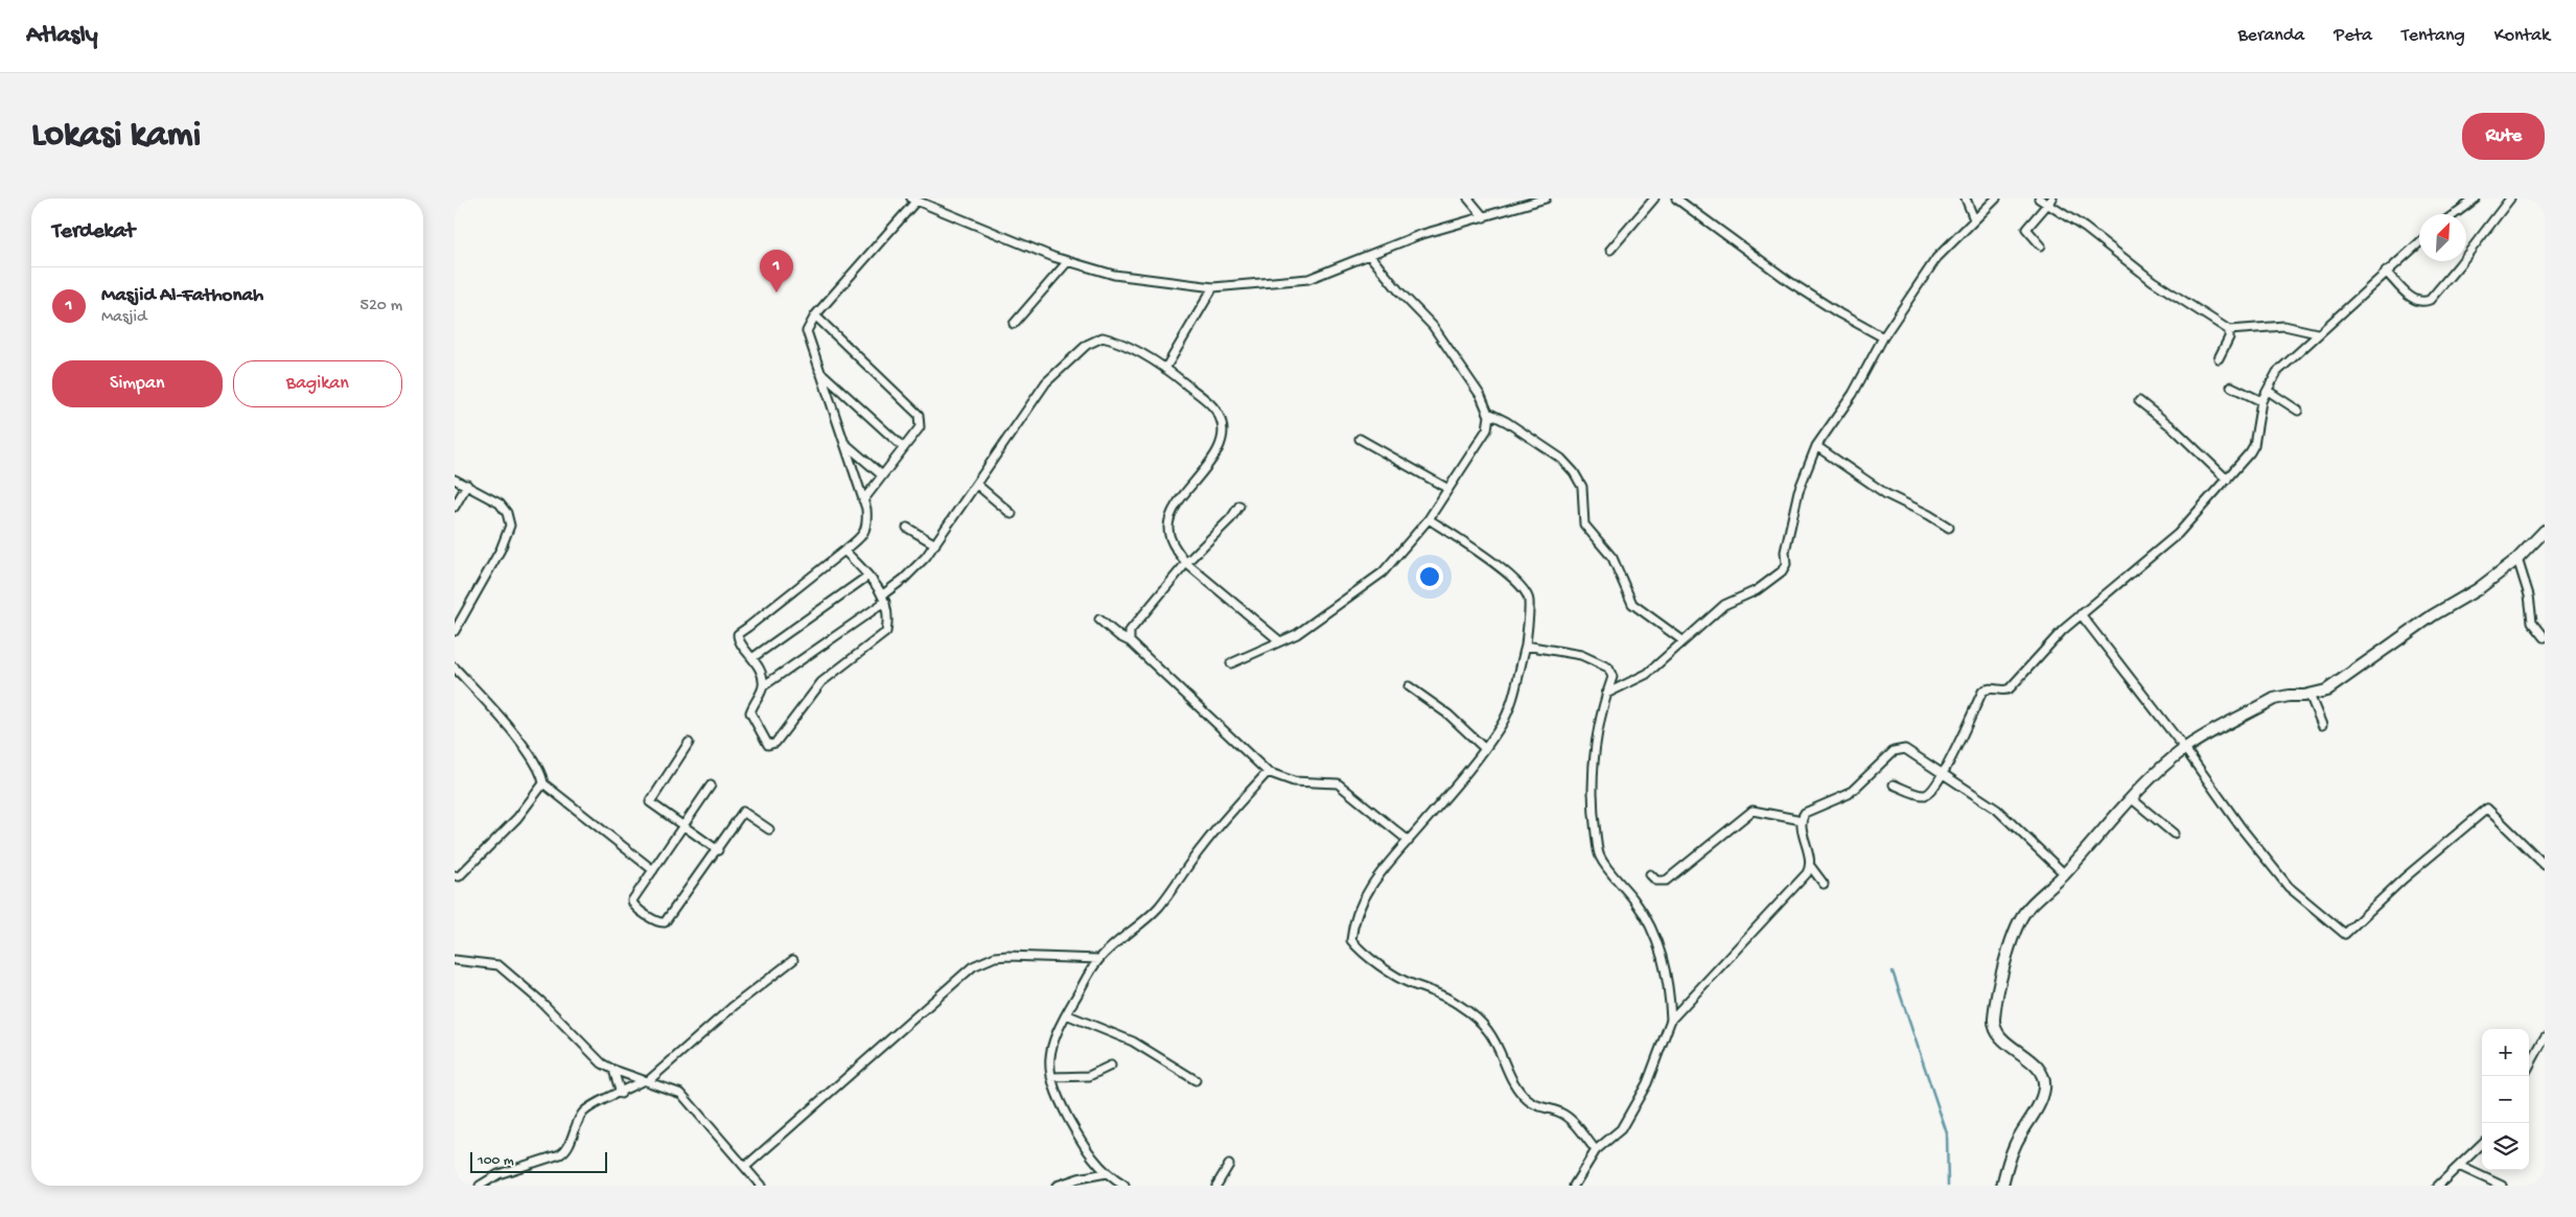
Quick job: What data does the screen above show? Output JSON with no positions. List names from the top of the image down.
{
  "scale_bar": "100 m",
  "north": "top right",
  "page": {
    "header": "Atlasly",
    "nav": [
      "Beranda",
      "Peta",
      "Tentang",
      "Kontak"
    ],
    "buttons": [
      "Rute",
      ["Simpan", "Bagikan"]
    ],
    "title": "Lokasi kami",
    "heading": "Terdekat",
    "pins": "1",
    "list": [
      {
        "mark": "1",
        "name": "Masjid Al-Fathonah",
        "note": "Masjid",
        "value": "520 m"
      }
    ],
    "map_buttons": ["+", "−"],
    "scale": "100 m"
  }
}
